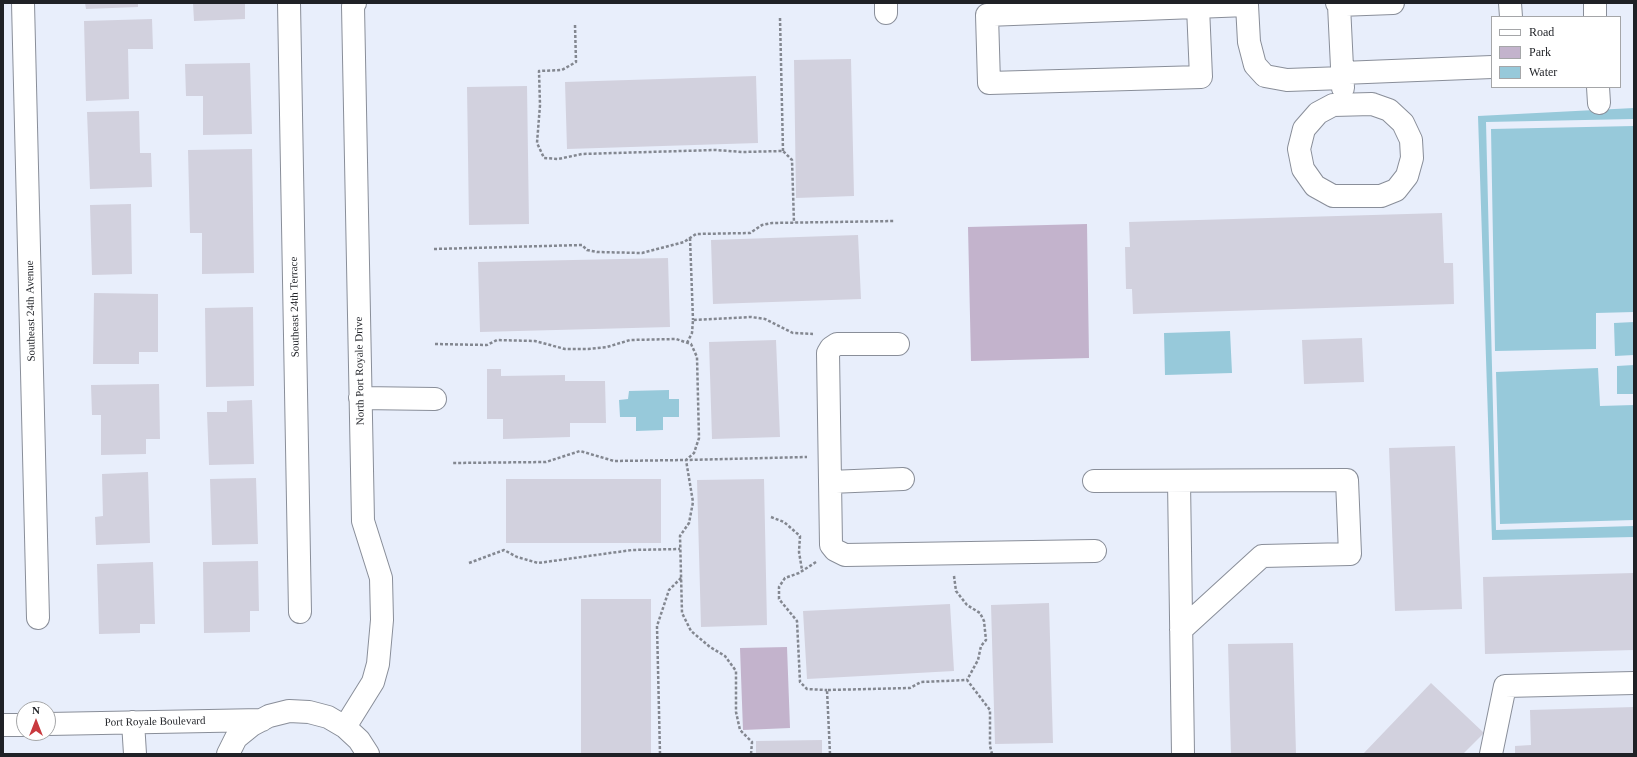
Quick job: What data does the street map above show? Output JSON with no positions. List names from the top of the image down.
{
  "streets": {
    "street": [
      "Southeast 24th Terrace",
      "Southeast 24th Avenue",
      "North Port Royale Drive",
      "Port Royale Boulevard"
    ]
  },
  "legend": ["Road", "Park", "Water"],
  "north": "top"
}
